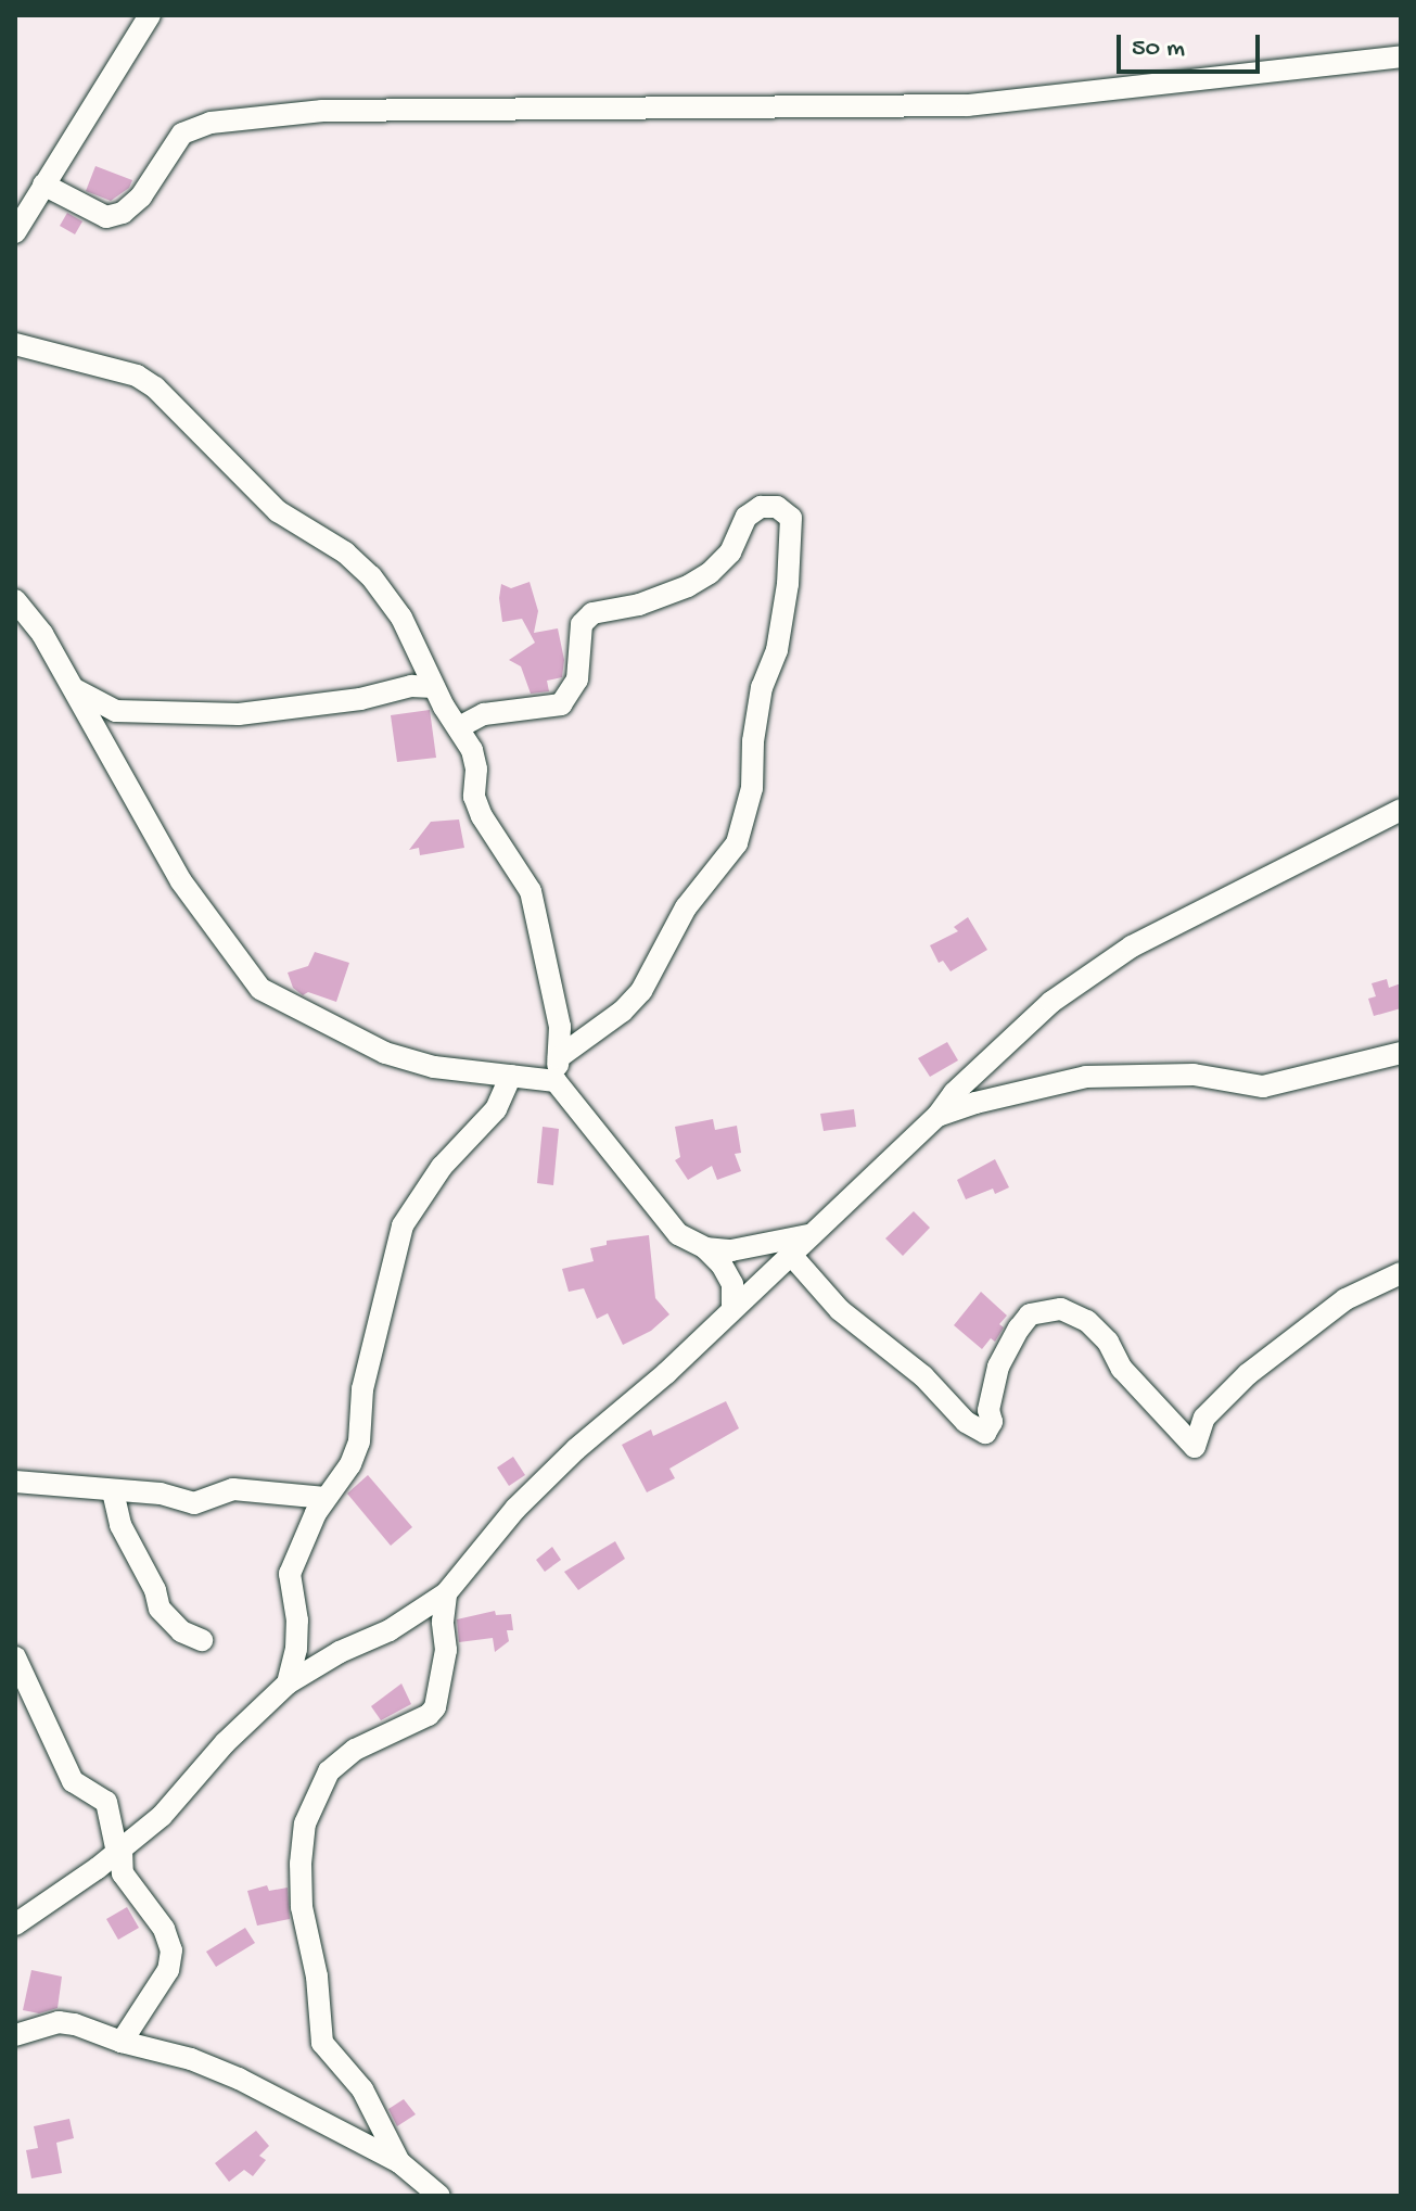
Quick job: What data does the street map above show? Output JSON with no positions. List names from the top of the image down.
{
  "scale_bar": "50 m"
}
